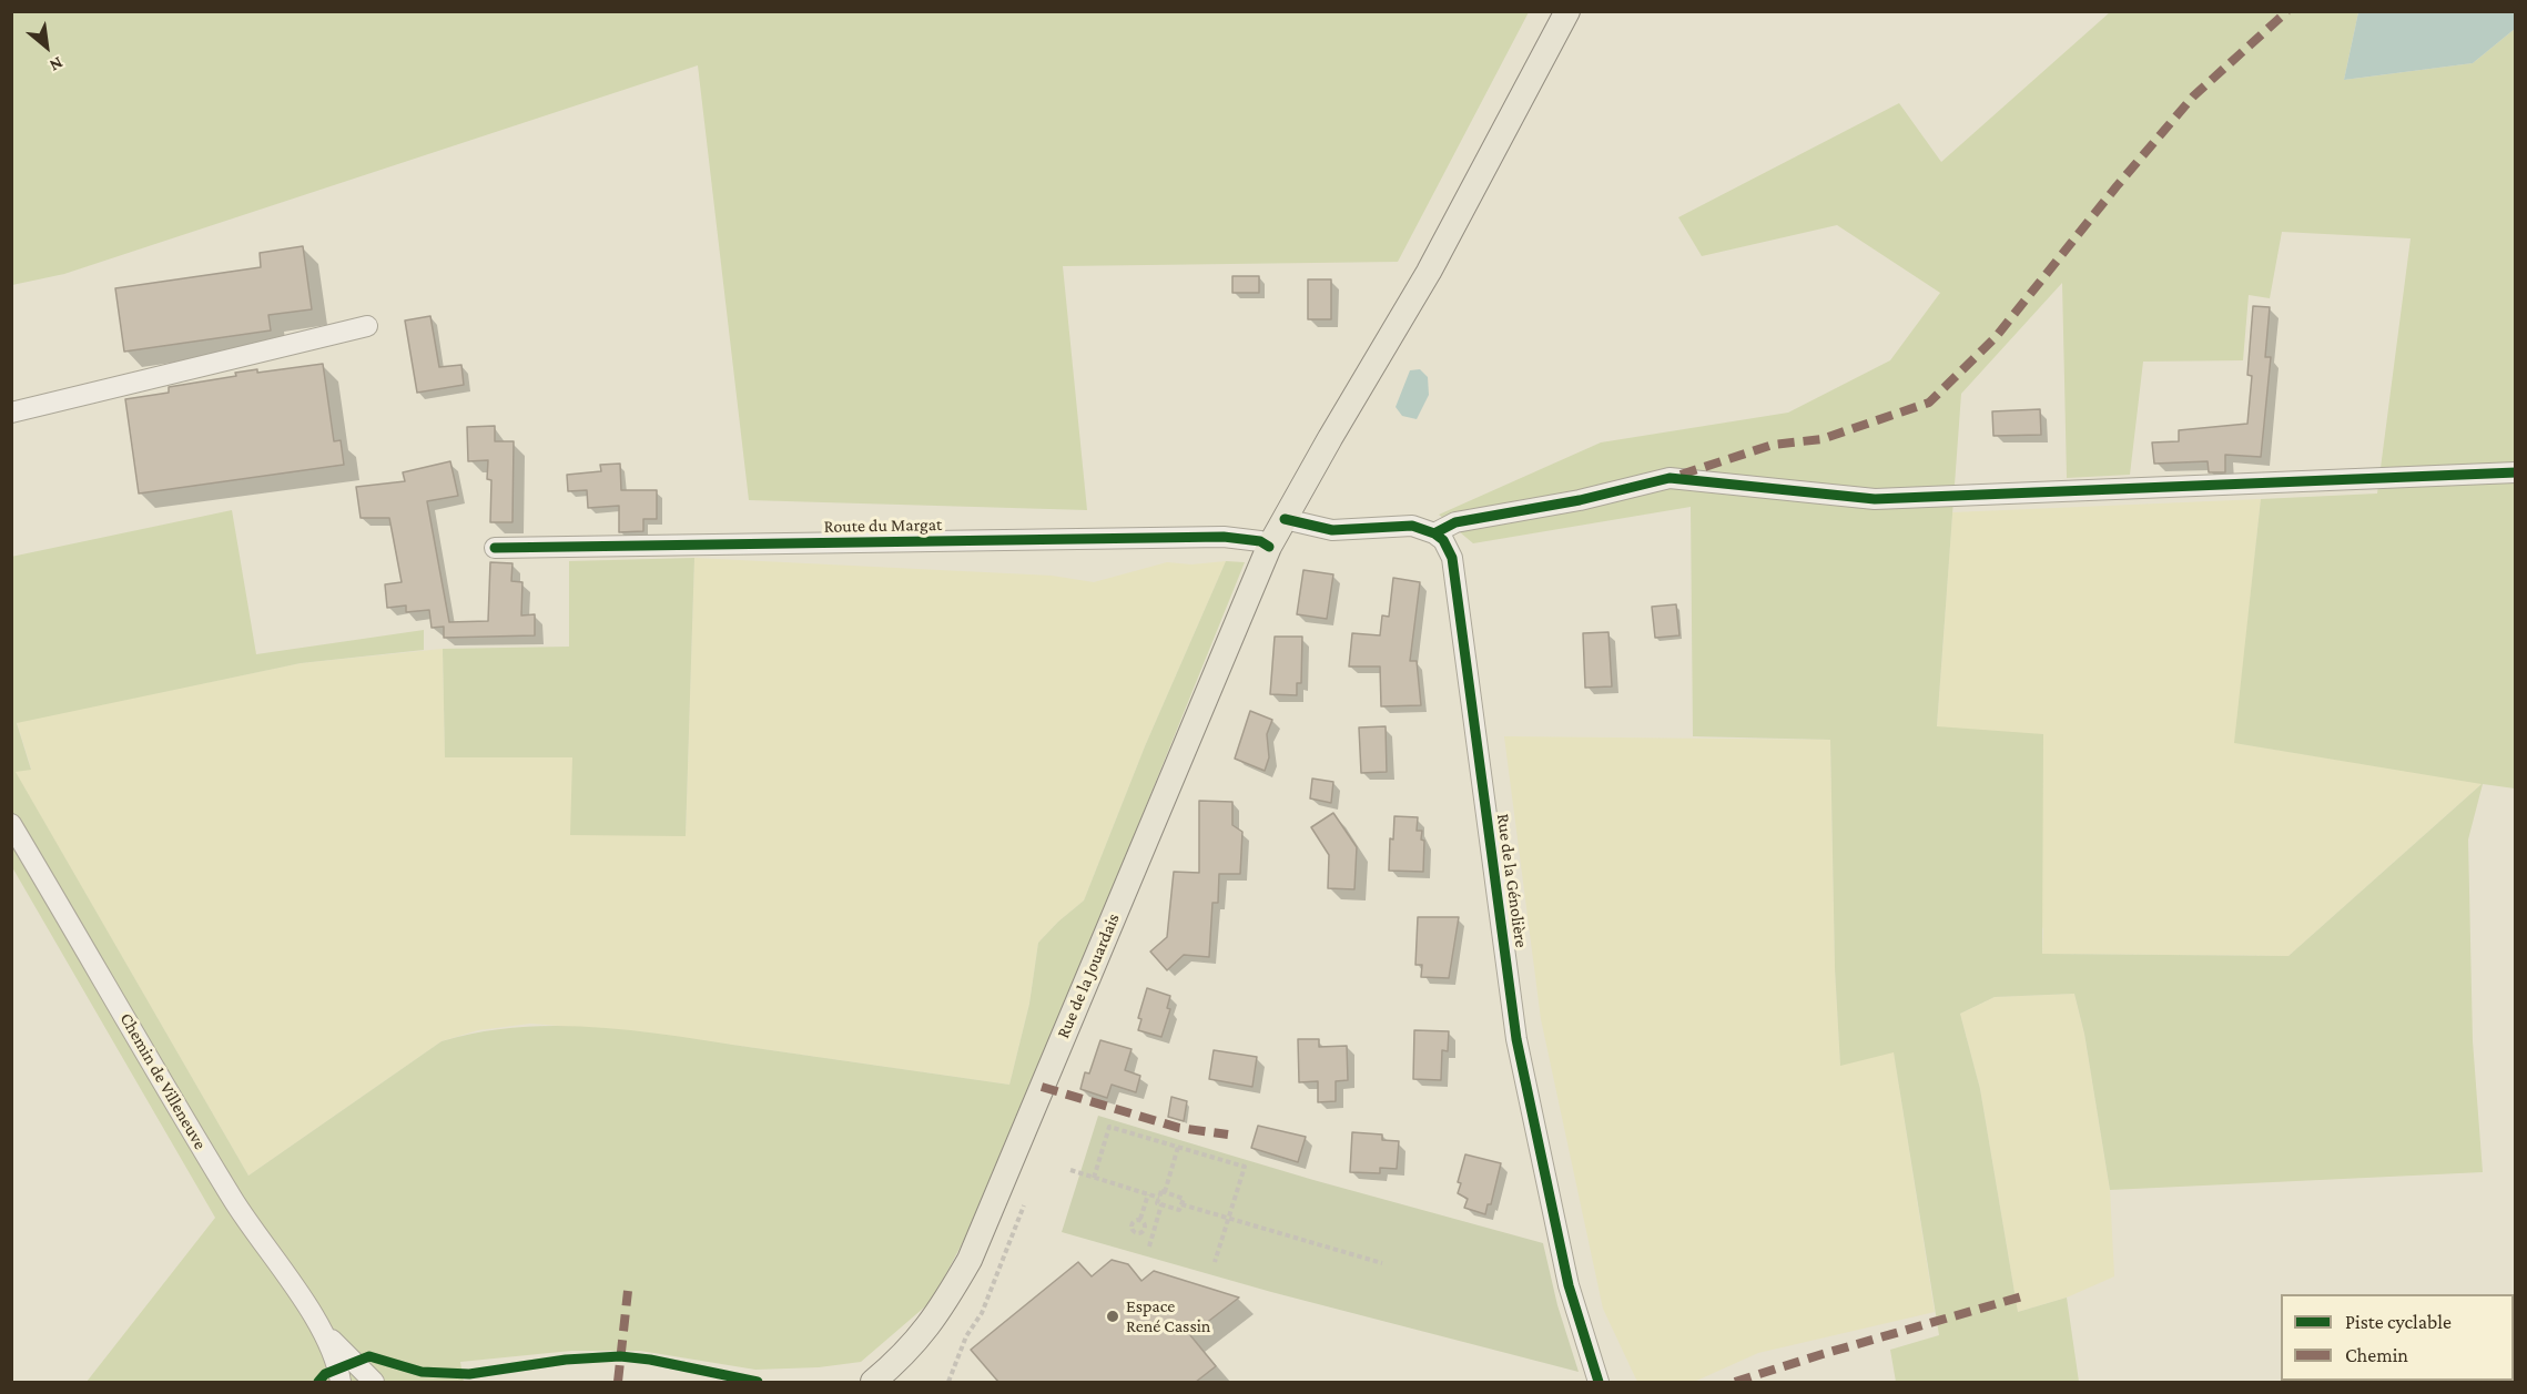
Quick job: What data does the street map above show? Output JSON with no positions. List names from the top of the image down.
{
  "streets": {
    "main road": ["Rue de la Jouardais"],
    "street": ["Route du Margat", "Rue de la Génolière", "Chemin de Villeneuve"]
  },
  "crossings": [
    ["Route du Margat", "Rue de la Jouardais"]
  ],
  "places": ["Espace René Cassin"],
  "legend": ["Piste cyclable", "Chemin"],
  "north": "bottom right"
}
